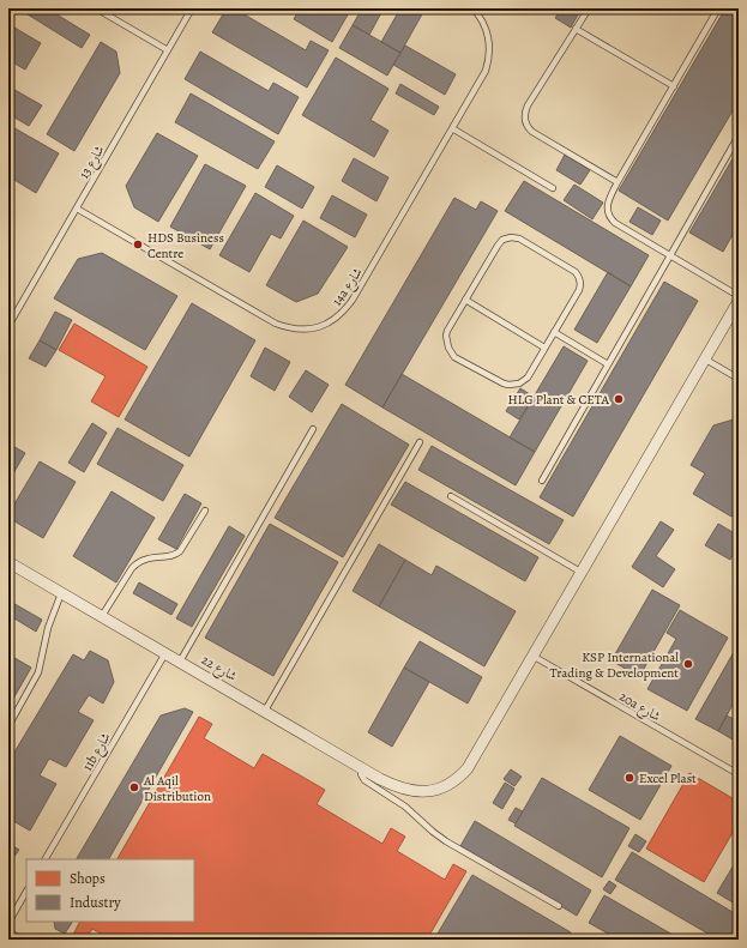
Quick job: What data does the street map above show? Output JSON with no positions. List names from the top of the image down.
{
  "streets": {
    "street": ["شارع 22"],
    "lane": [
      "شارع 13",
      "14a شارع",
      "20a شارع",
      "11b شارع"
    ]
  },
  "crossings": [
    ["شارع 13", "14a شارع"],
    ["شارع 22", "20a شارع"],
    ["شارع 22", "11b شارع"]
  ],
  "places": [
    "HDS Business Centre",
    "HLG Plant & CETA",
    "KSP International Trading & Development",
    "Excel Plast",
    "Al Aqil Distribution"
  ],
  "legend": ["Shops", "Industry"]
}
